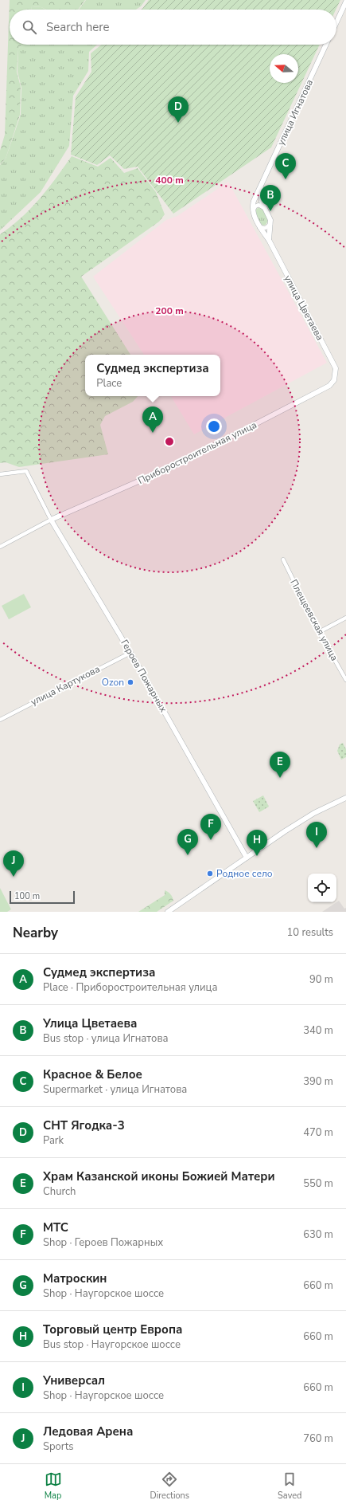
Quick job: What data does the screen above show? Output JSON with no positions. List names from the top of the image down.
{
  "streets": {
    "main road": [
      "улица Игнатова",
      "улица Цветаева",
      "Приборостроительная улица",
      "Героев Пожарных"
    ],
    "street": ["Плещеевская улица", "улица Картукова"]
  },
  "crossings": [
    ["улица Игнатова", "улица Цветаева"],
    ["улица Цветаева", "Приборостроительная улица"],
    ["Приборостроительная улица", "Героев Пожарных"],
    ["Героев Пожарных", "улица Картукова"]
  ],
  "places": ["Ozon", "Родное село"],
  "scale_bar": "100 m",
  "north": "left",
  "page": {
    "search": "Search here",
    "pins": [
      "D",
      "C",
      "B",
      "A",
      "E",
      "F",
      "I",
      "G",
      "H",
      "J"
    ],
    "popup": ["Судмед экспертиза", "Place"],
    "scale": "100 m",
    "heading": ["Nearby", "10 results"],
    "list": [
      {
        "mark": "A",
        "name": "Судмед экспертиза",
        "note": "Place · Приборостроительная улица",
        "value": "90 m"
      },
      {
        "mark": "B",
        "name": "Улица Цветаева",
        "note": "Bus stop · улица Игнатова",
        "value": "340 m"
      },
      {
        "mark": "C",
        "name": "Красное & Белое",
        "note": "Supermarket · улица Игнатова",
        "value": "390 m"
      },
      {
        "mark": "D",
        "name": "СНТ Ягодка-3",
        "note": "Park",
        "value": "470 m"
      },
      {
        "mark": "E",
        "name": "Храм Казанской иконы Божией Матери",
        "note": "Church",
        "value": "550 m"
      },
      {
        "mark": "F",
        "name": "МТС",
        "note": "Shop · Героев Пожарных",
        "value": "630 m"
      },
      {
        "mark": "G",
        "name": "Матроскин",
        "note": "Shop · Наугорское шоссе",
        "value": "660 m"
      },
      {
        "mark": "H",
        "name": "Торговый центр Европа",
        "note": "Bus stop · Наугорское шоссе",
        "value": "660 m"
      },
      {
        "mark": "I",
        "name": "Универсал",
        "note": "Shop · Наугорское шоссе",
        "value": "660 m"
      },
      {
        "mark": "J",
        "name": "Ледовая Арена",
        "note": "Sports",
        "value": "760 m"
      }
    ],
    "nav": ["Map", "Directions", "Saved"]
  },
  "rings": ["400 m", "200 m"]
}
